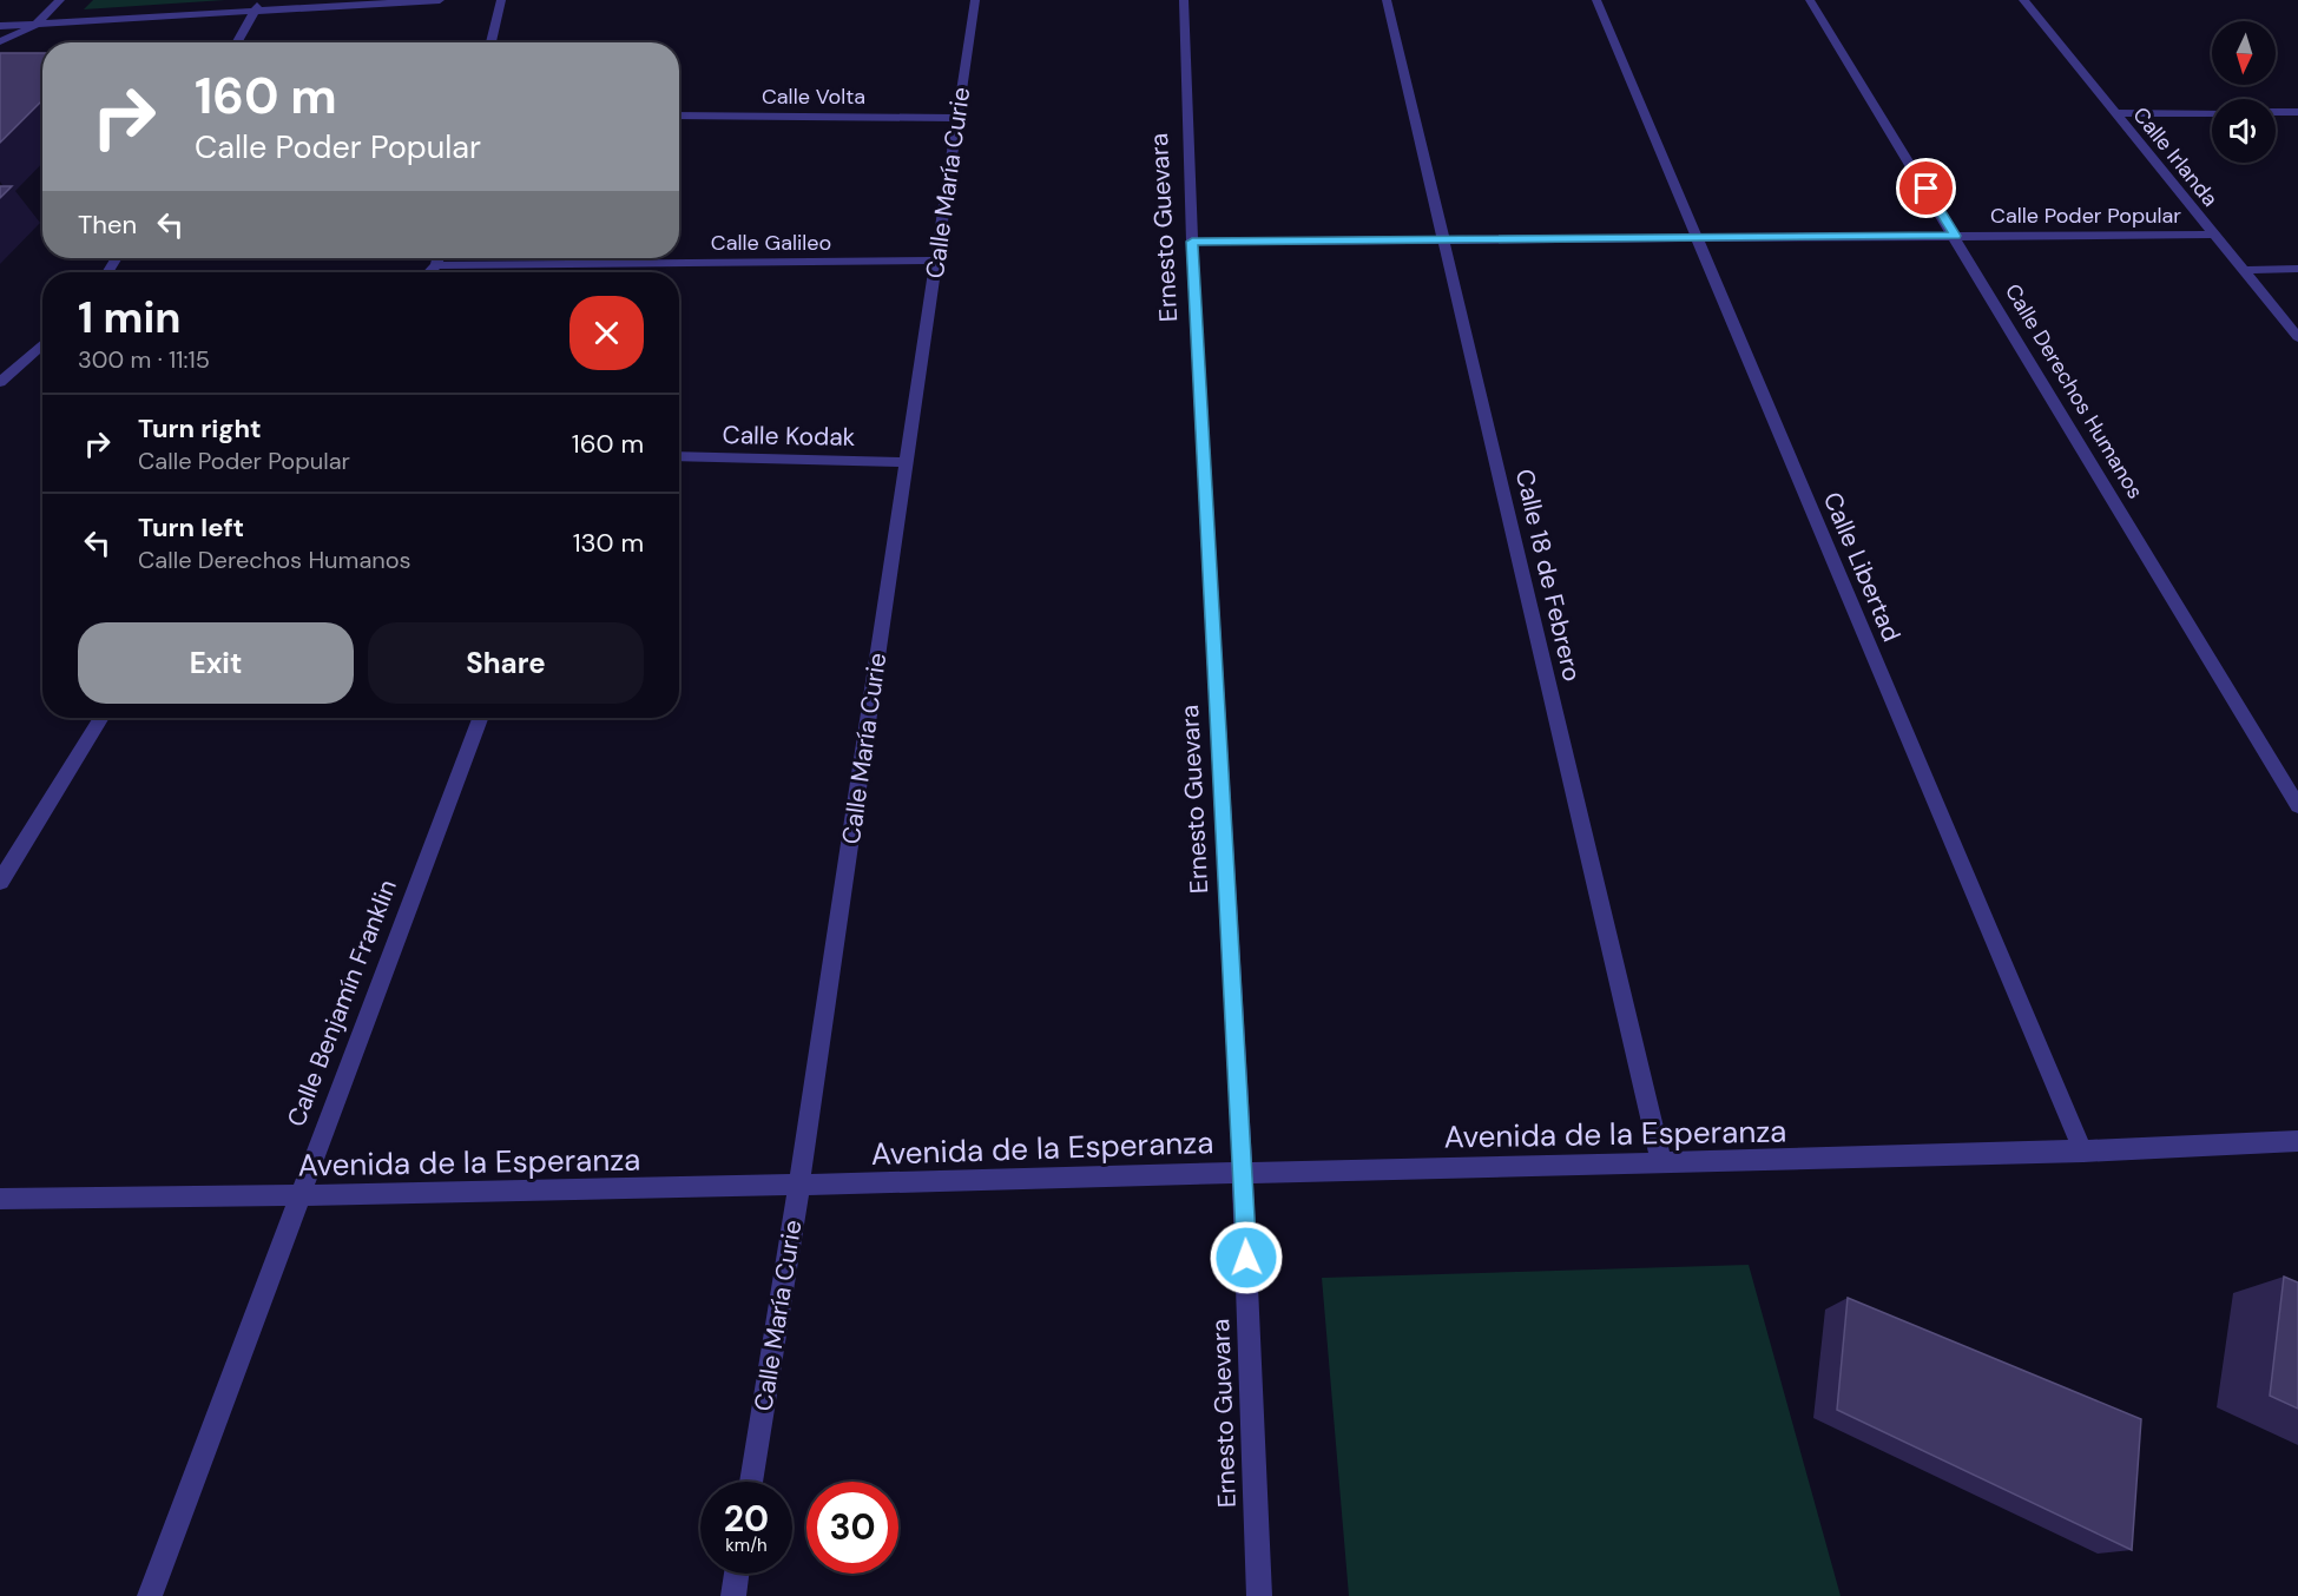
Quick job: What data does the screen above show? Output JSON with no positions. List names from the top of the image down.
{
  "streets": {
    "street": [
      "Calle Volta",
      "Calle Irlanda",
      "Calle María Curie",
      "Calle Poder Popular",
      "Ernesto Guevara",
      "Calle Galileo",
      "Calle Derechos Humanos",
      "Calle Kodak",
      "Calle Libertad",
      "Calle 18 de Febrero",
      "Calle Benjamín Franklin",
      "Avenida de la Esperanza"
    ]
  },
  "crossings": [
    ["Calle Volta", "Calle María Curie"],
    ["Calle Irlanda", "Calle Poder Popular"],
    ["Calle María Curie", "Calle Galileo"],
    ["Calle María Curie", "Calle Kodak"],
    ["Calle María Curie", "Avenida de la Esperanza"],
    ["Calle Poder Popular", "Ernesto Guevara"],
    ["Calle Poder Popular", "Calle Derechos Humanos"],
    ["Calle Poder Popular", "Calle Libertad"],
    ["Calle Poder Popular", "Calle 18 de Febrero"],
    ["Ernesto Guevara", "Avenida de la Esperanza"],
    ["Calle Libertad", "Avenida de la Esperanza"],
    ["Calle 18 de Febrero", "Avenida de la Esperanza"],
    ["Calle Benjamín Franklin", "Avenida de la Esperanza"]
  ],
  "north": "bottom",
  "page": {
    "turn": ["160 m", "Calle Poder Popular"],
    "then": "Then",
    "heading": ["1 min", "300 m · 11:15"],
    "list": [
      {
        "name": "Turn right",
        "note": "Calle Poder Popular",
        "value": "160 m"
      },
      {
        "name": "Turn left",
        "note": "Calle Derechos Humanos",
        "value": "130 m"
      }
    ],
    "buttons": ["Exit", "Share"],
    "speed": "20 km/h",
    "limit": "30"
  }
}
